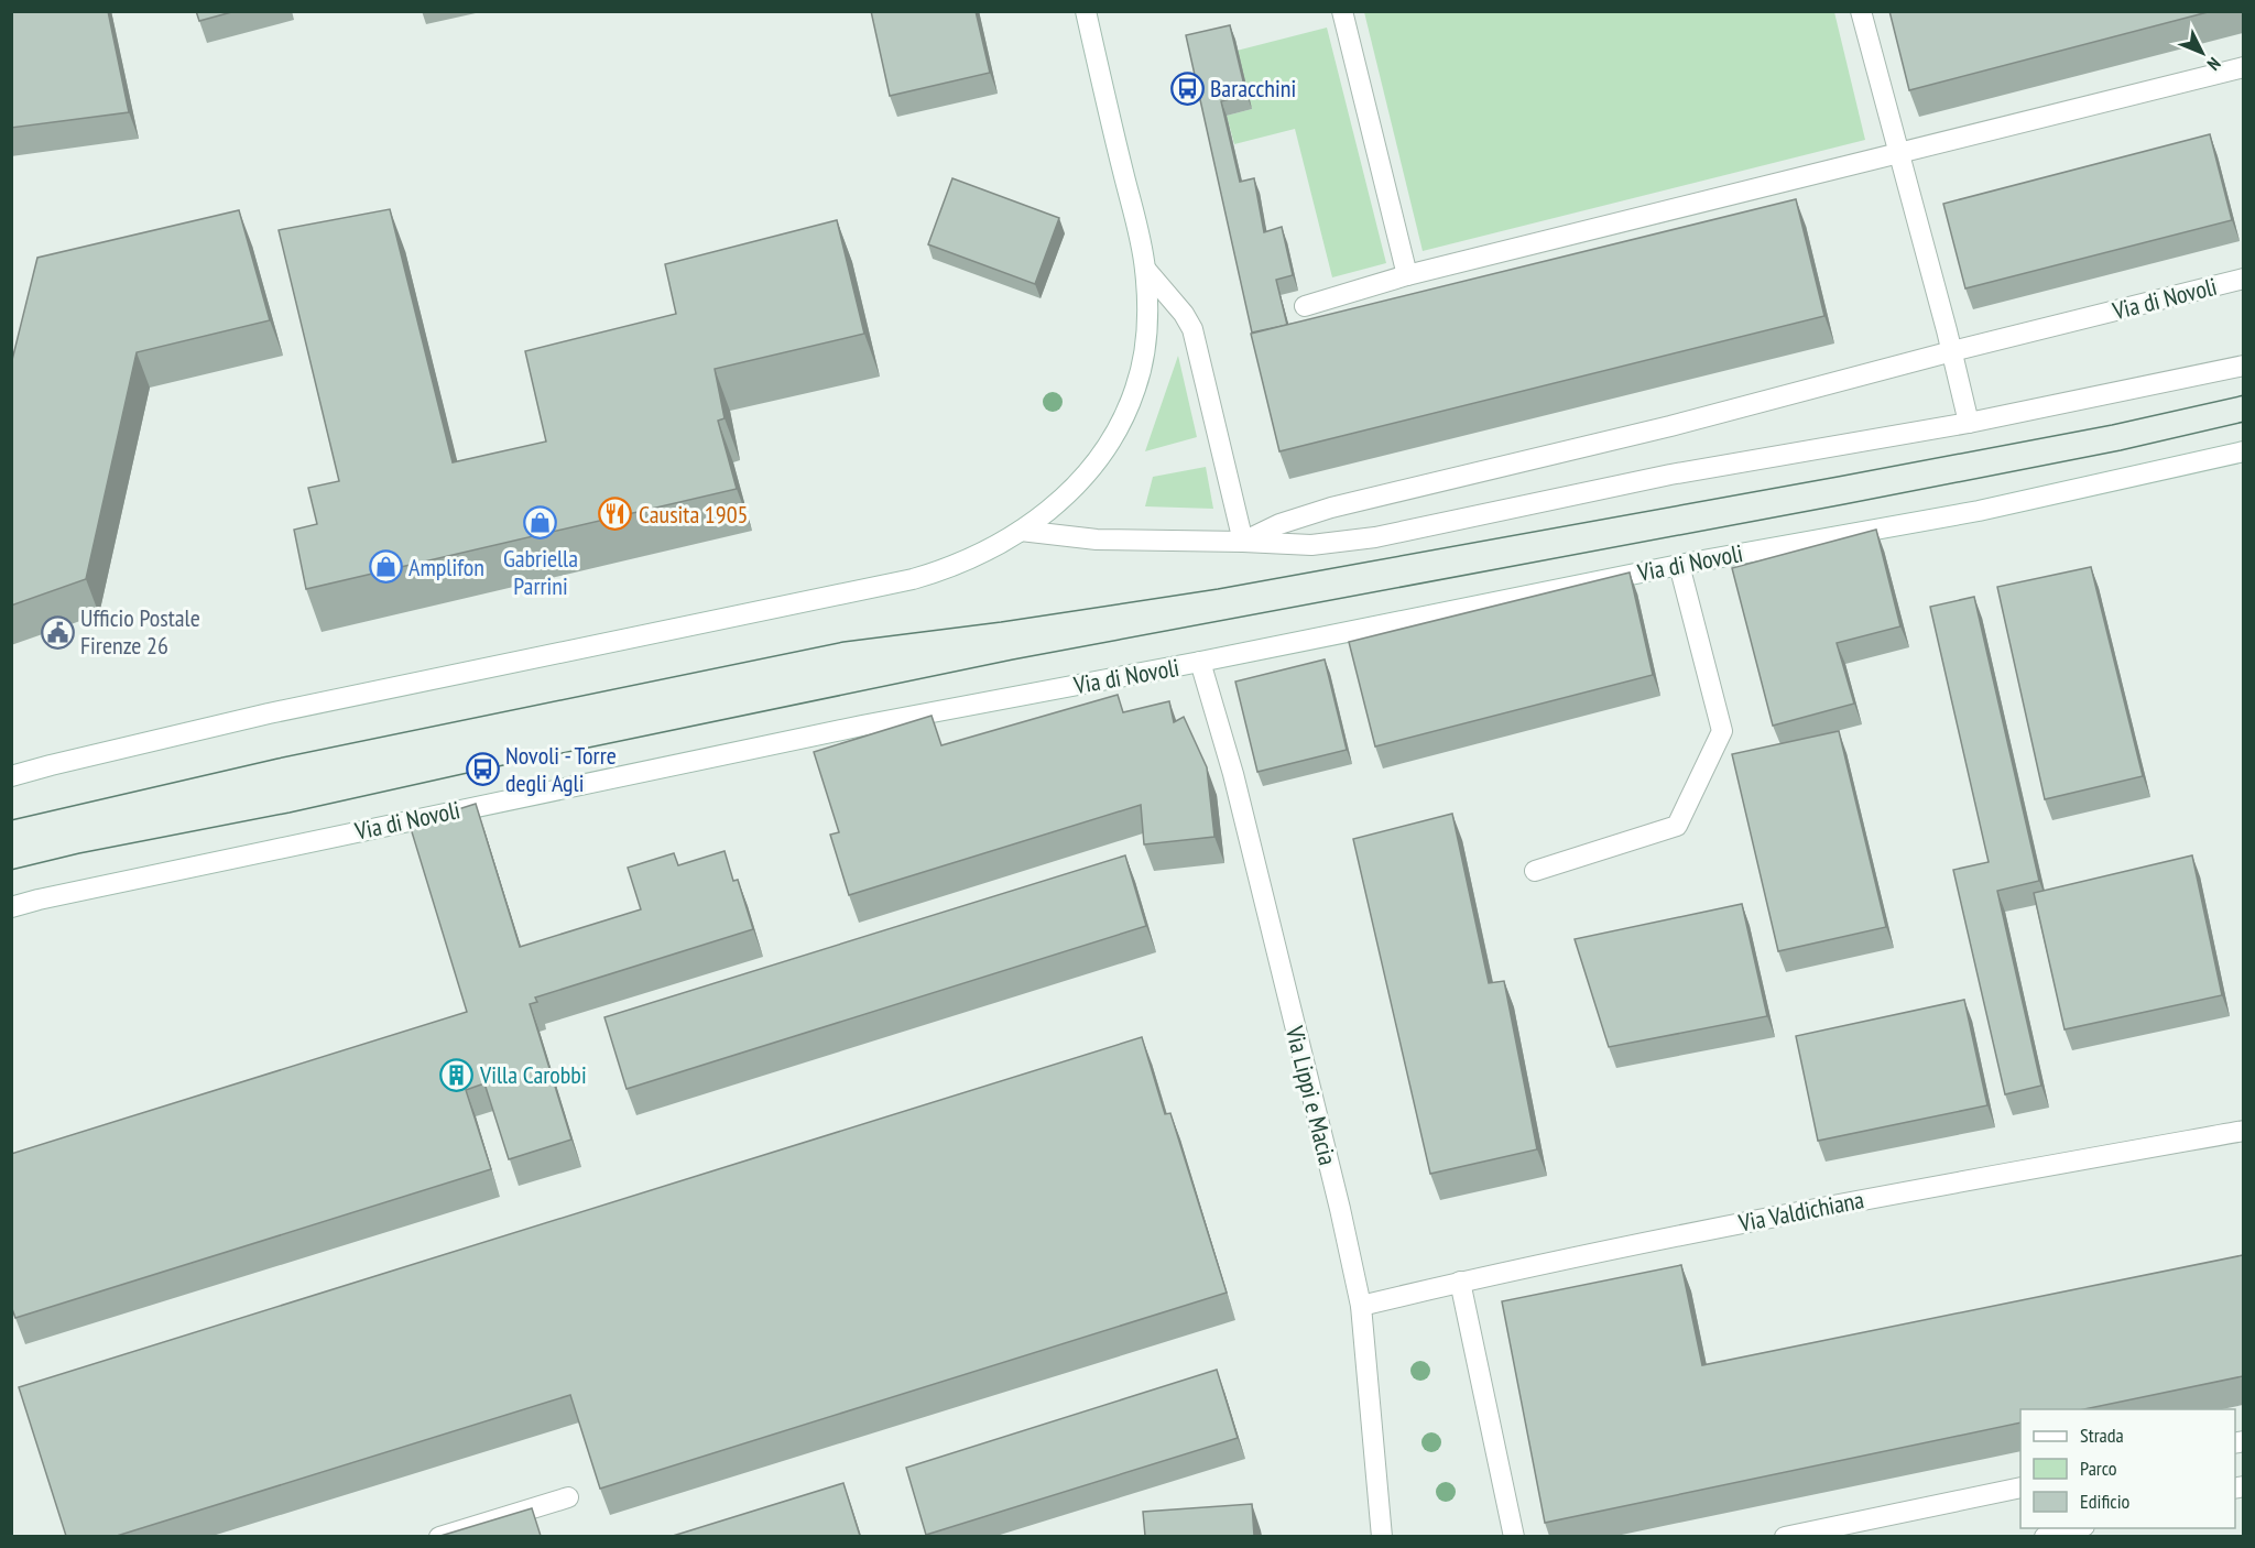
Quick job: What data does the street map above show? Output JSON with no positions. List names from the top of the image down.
{
  "streets": {
    "street": ["Via di Novoli", "Via Lippi e Macia", "Via Valdichiana"]
  },
  "crossings": [
    ["Via di Novoli", "Via Lippi e Macia"],
    ["Via Lippi e Macia", "Via Valdichiana"]
  ],
  "places": {
    "bus stop": ["Baracchini", "Novoli - Torre degli Agli"],
    "restaurant": ["Causita 1905"],
    "shop": ["Gabriella Parrini", "Amplifon"],
    "public building": ["Ufficio Postale Firenze 26"],
    "building": ["Villa Carobbi"]
  },
  "legend": ["Strada", "Parco", "Edificio"],
  "north": "bottom right"
}
